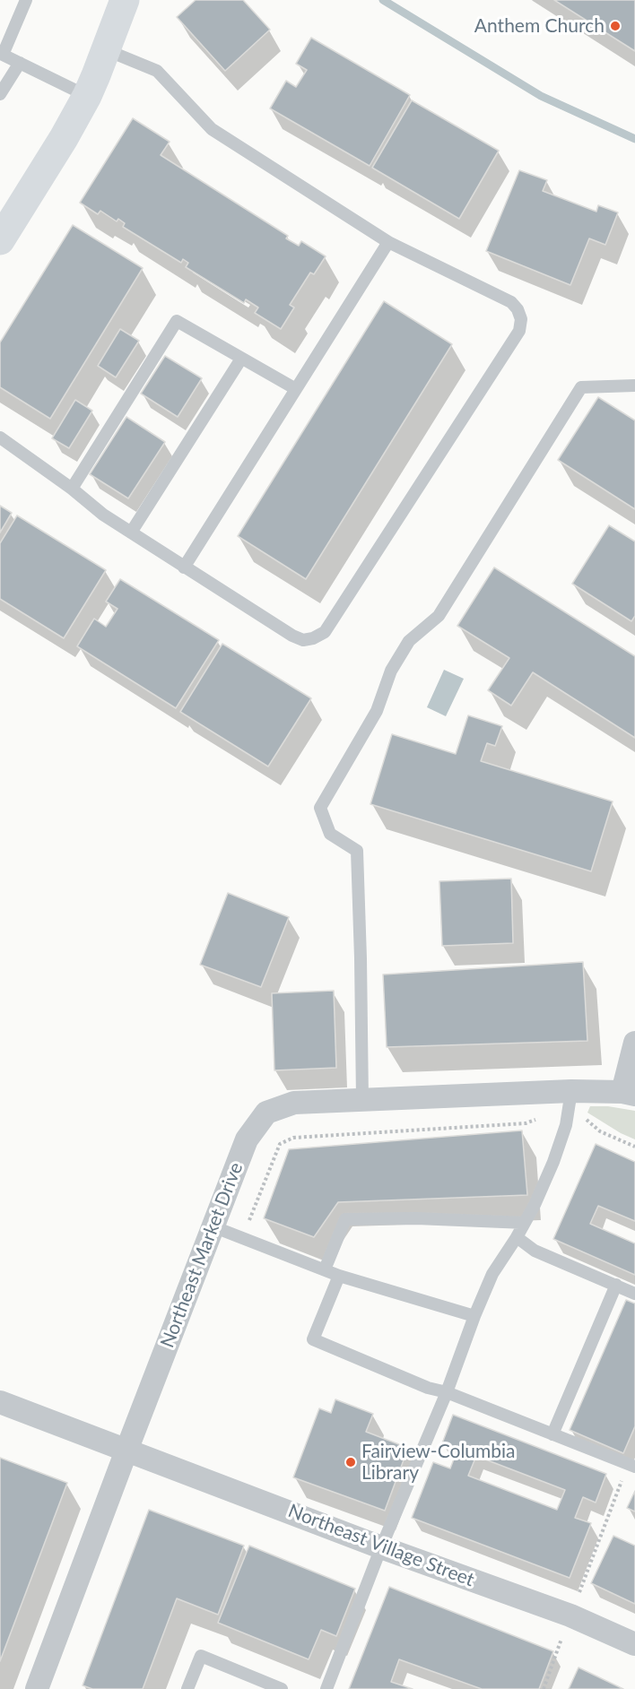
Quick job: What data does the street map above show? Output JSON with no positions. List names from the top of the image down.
{
  "streets": {
    "street": ["Northeast Market Drive", "Northeast Village Street"]
  },
  "crossings": [
    ["Northeast Market Drive", "Northeast Village Street"]
  ],
  "places": ["Anthem Church", "Fairview-Columbia Library"]
}
